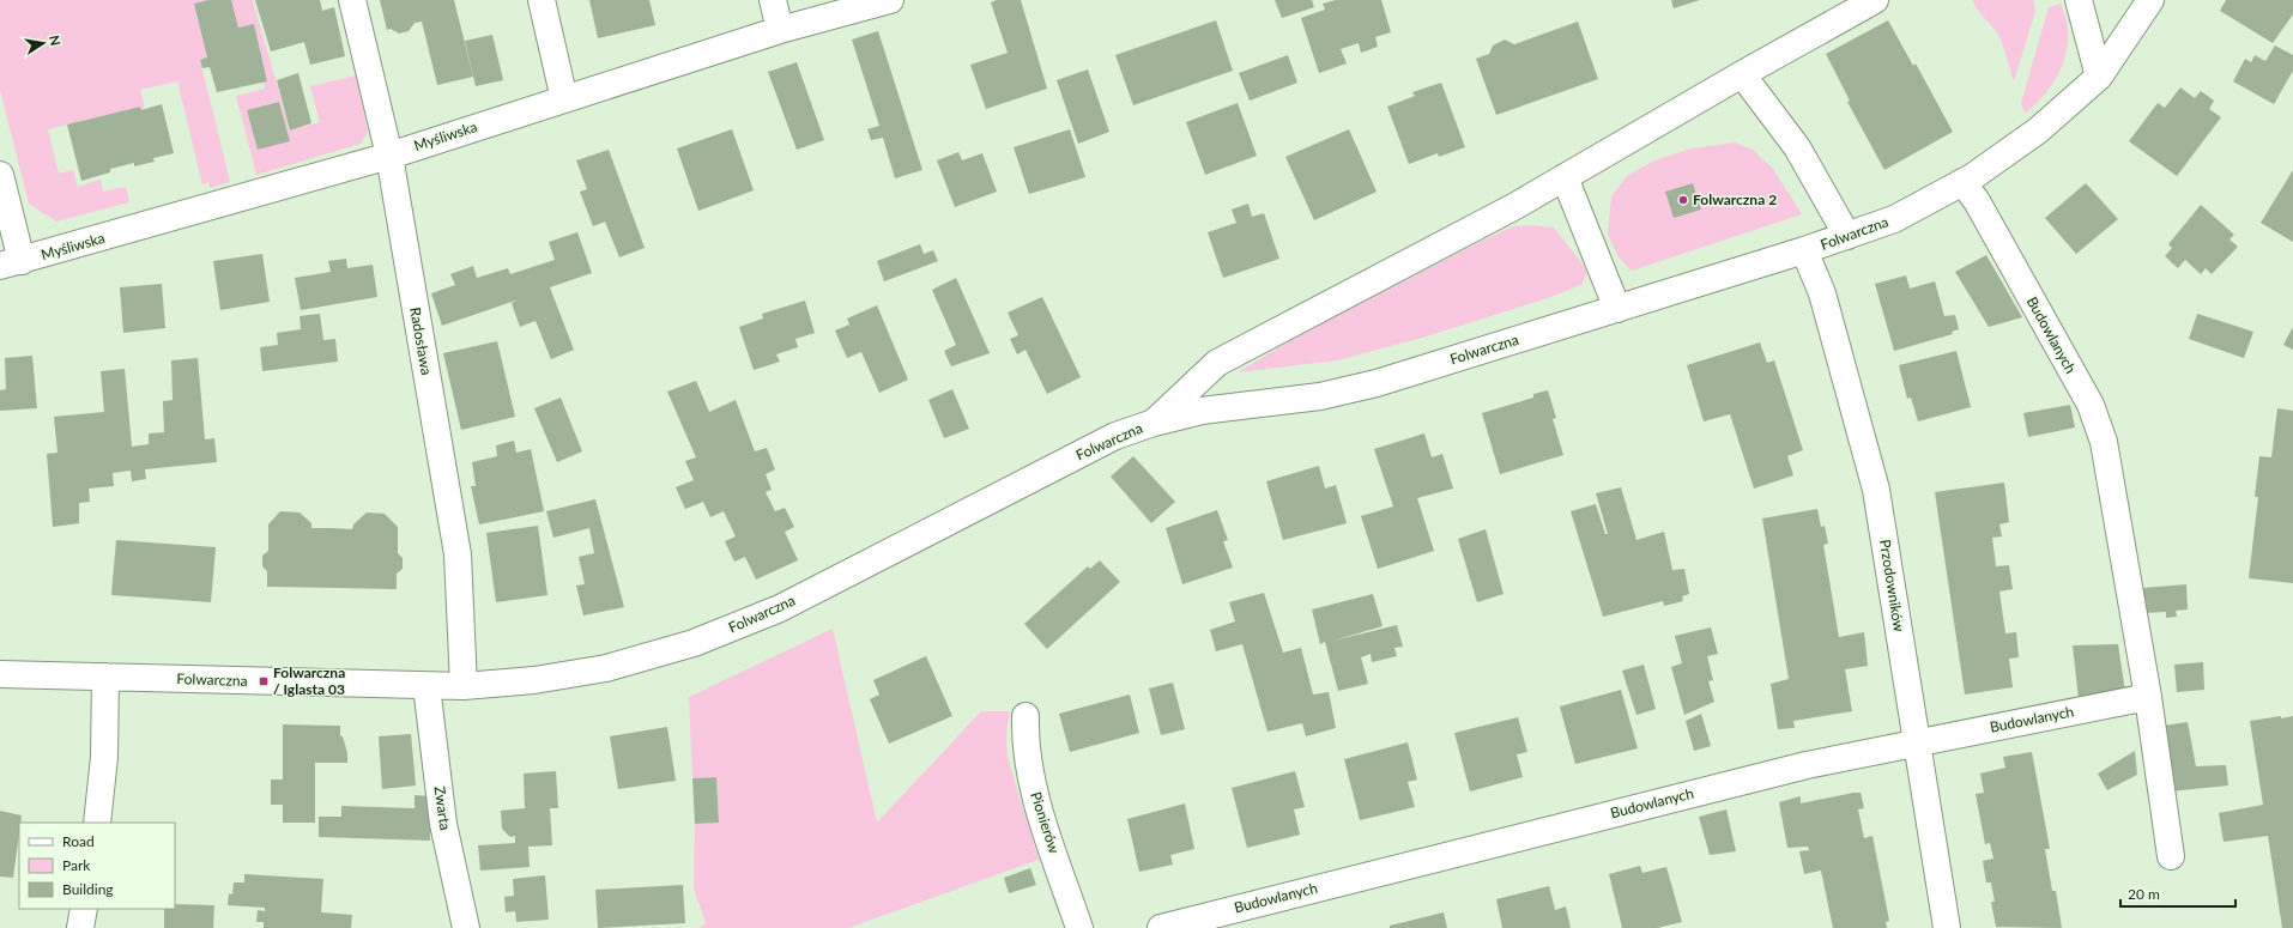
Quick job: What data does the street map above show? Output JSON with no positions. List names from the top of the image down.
{
  "streets": {
    "street": [
      "Myśliwska",
      "Folwarczna",
      "Budowlanych",
      "Radosława",
      "Przodowników",
      "Zwarta",
      "Pionierów"
    ]
  },
  "crossings": [
    ["Myśliwska", "Radosława"],
    ["Folwarczna", "Budowlanych"],
    ["Folwarczna", "Radosława"],
    ["Folwarczna", "Przodowników"],
    ["Folwarczna", "Zwarta"],
    ["Budowlanych", "Przodowników"]
  ],
  "places": {
    "other": ["Folwarczna 2"],
    "transit": ["Folwarczna / Iglasta 03"]
  },
  "legend": ["Road", "Park", "Building"],
  "scale_bar": "20 m",
  "north": "right"
}
